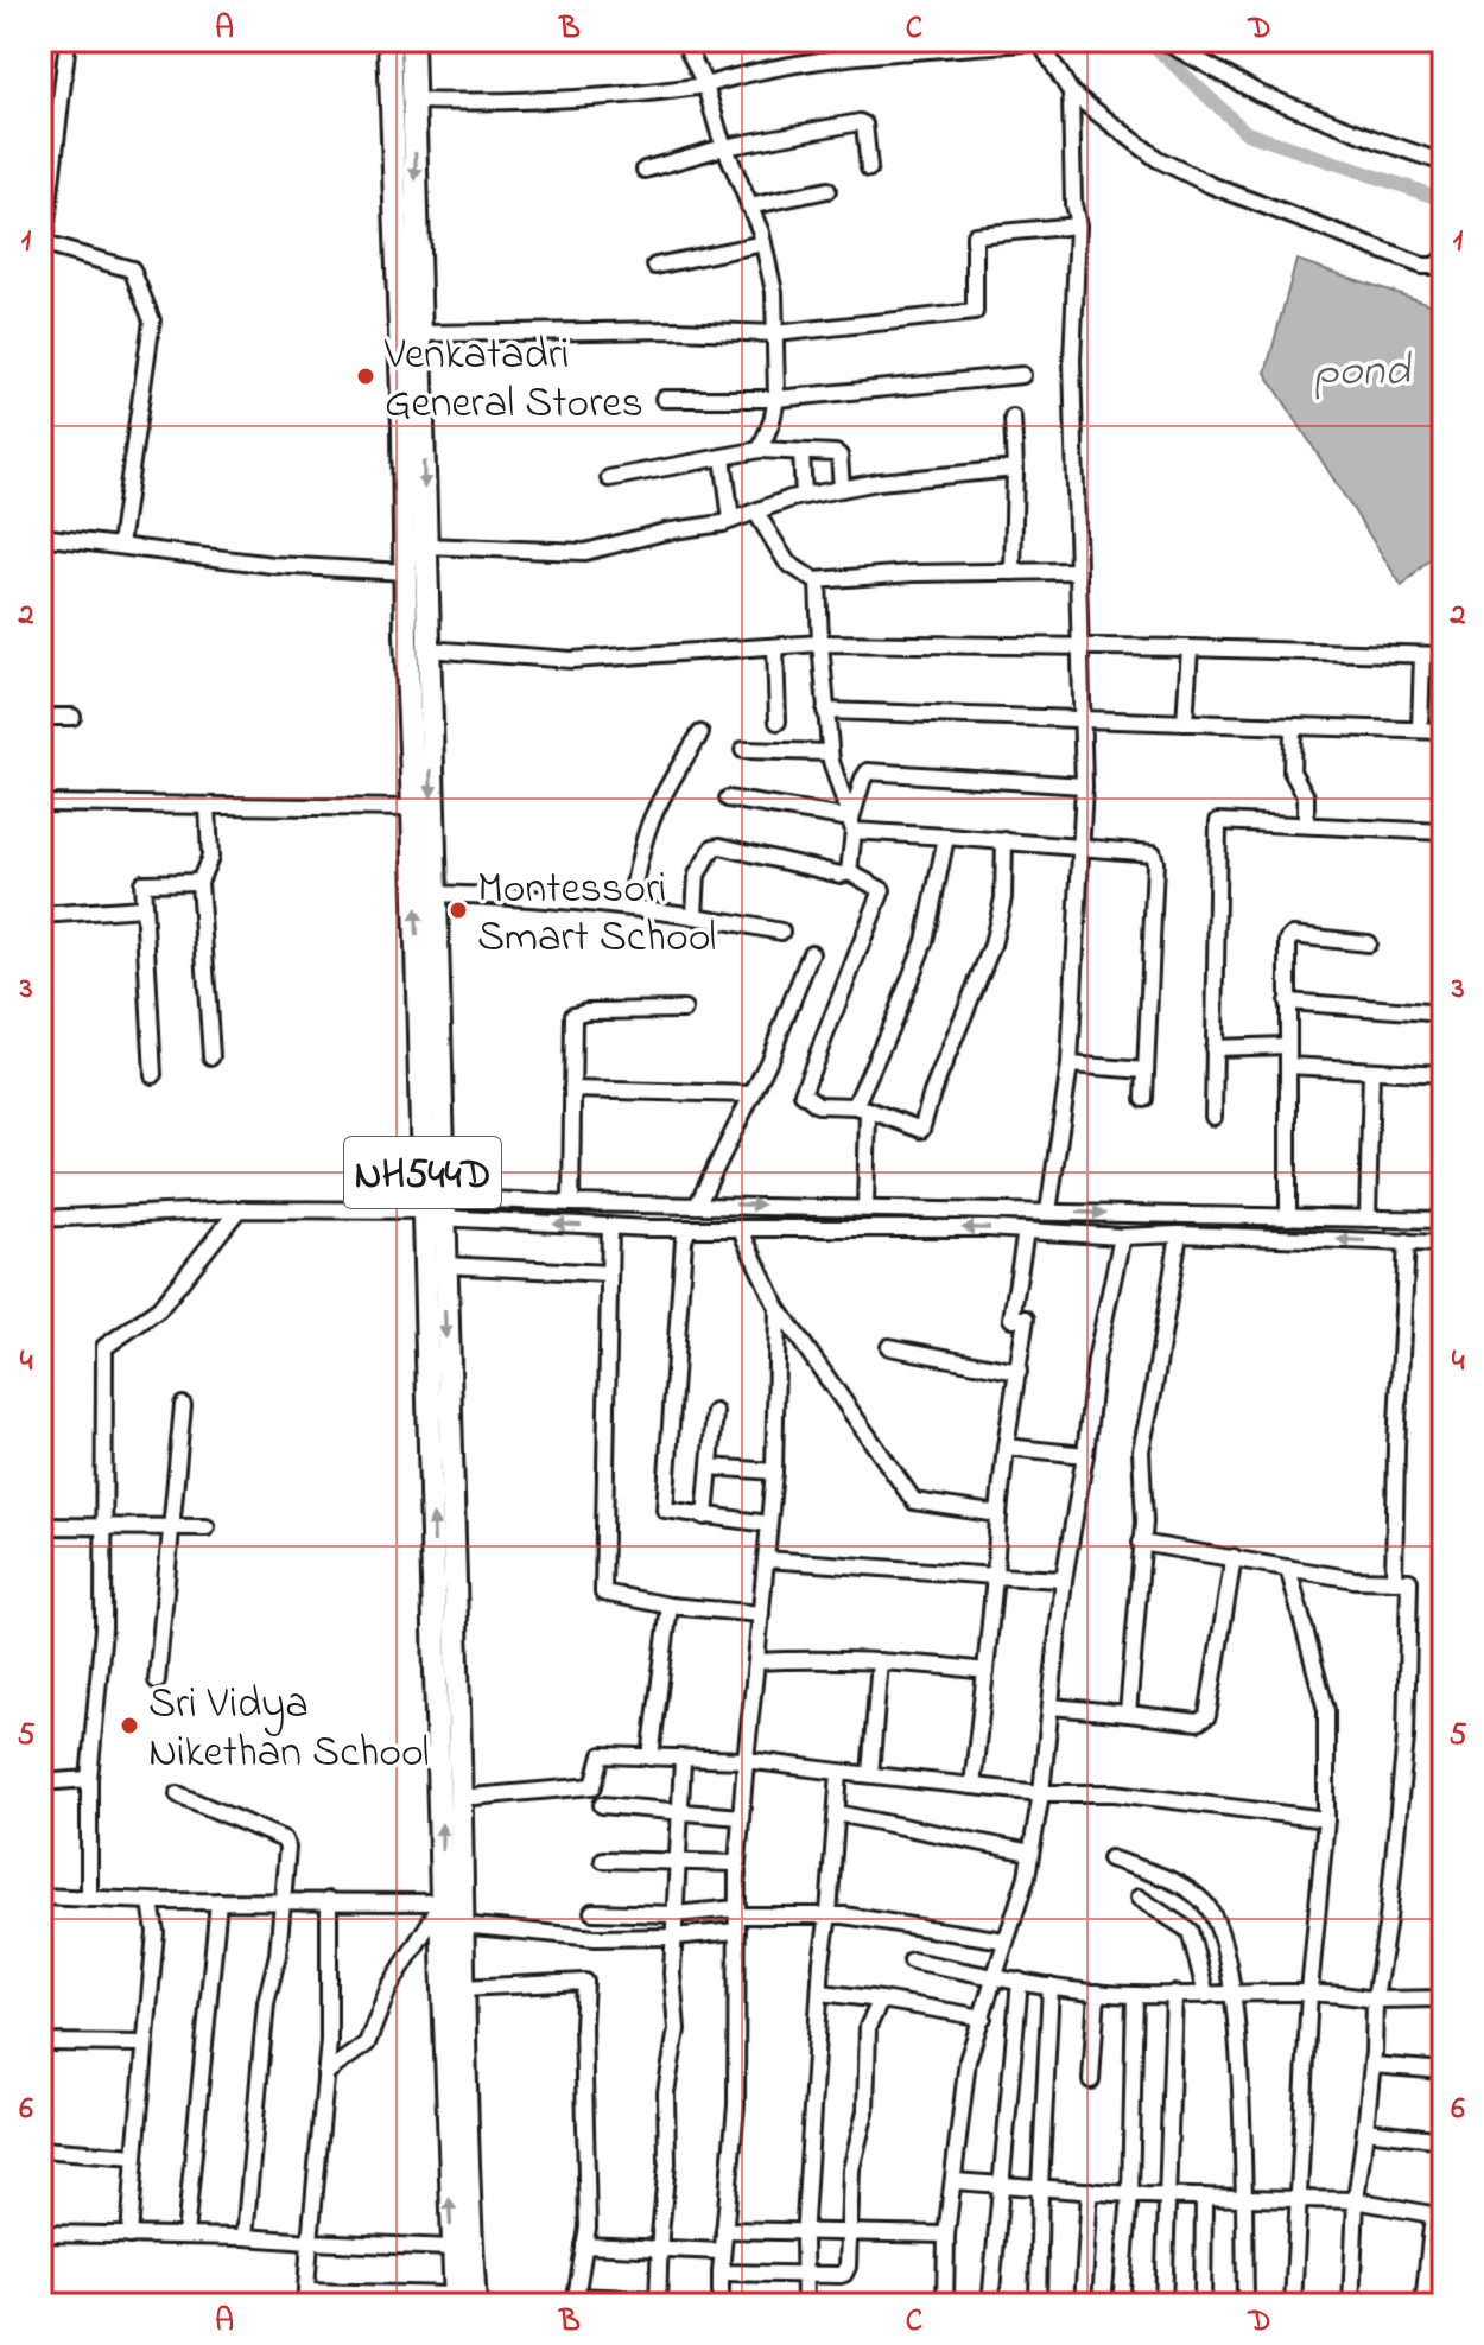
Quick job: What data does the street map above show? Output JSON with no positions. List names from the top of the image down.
{
  "streets": {
    "highway": ["NH544D"]
  },
  "water": ["pond"],
  "places": ["Venkatadri General Stores", "Montessori Smart School", "Sri Vidya Nikethan School"],
  "grid": {
    "columns": [
      "A",
      "B",
      "C",
      "D"
    ],
    "rows": [
      "1",
      "2",
      "3",
      "4",
      "5",
      "6"
    ]
  }
}
